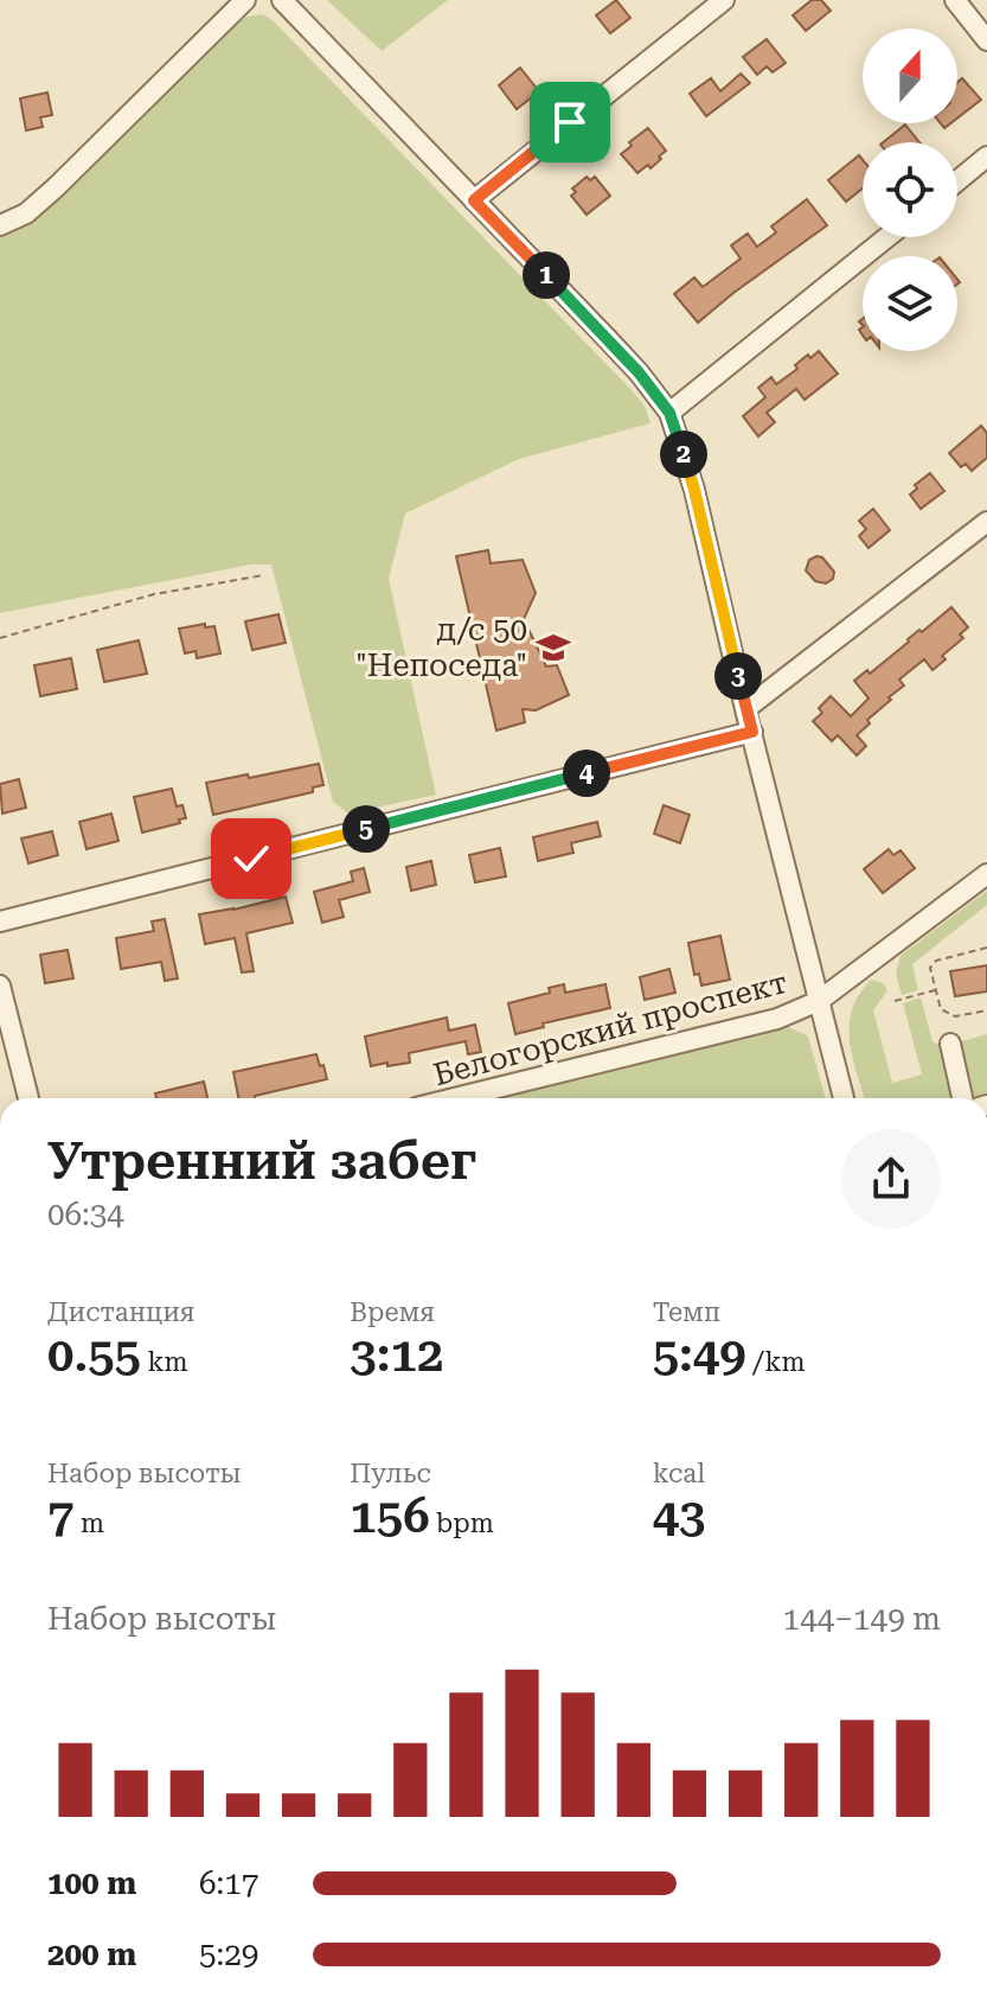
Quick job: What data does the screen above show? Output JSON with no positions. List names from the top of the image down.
{
  "streets": {
    "street": ["Белогорский проспект"]
  },
  "places": {
    "school or university": ["д/с 50 \"Непоседа\""]
  },
  "north": "top",
  "page": {
    "pins": [
      "1",
      "2",
      "3",
      "4",
      "5"
    ],
    "heading": ["Утренний забег", "06:34"],
    "stats": [
      ["Дистанция", "0.55 km"],
      ["Время", "3:12"],
      ["Темп", "5:49 /km"],
      ["Набор высоты", "7 m"],
      ["Пульс", "156 bpm"],
      ["kcal", "43"]
    ],
    "chart": ["Набор высоты", "144–149 m"],
    "list": [
      {
        "name": "100 m",
        "note": "6:17"
      },
      {
        "name": "200 m",
        "note": "5:29"
      }
    ]
  }
}
